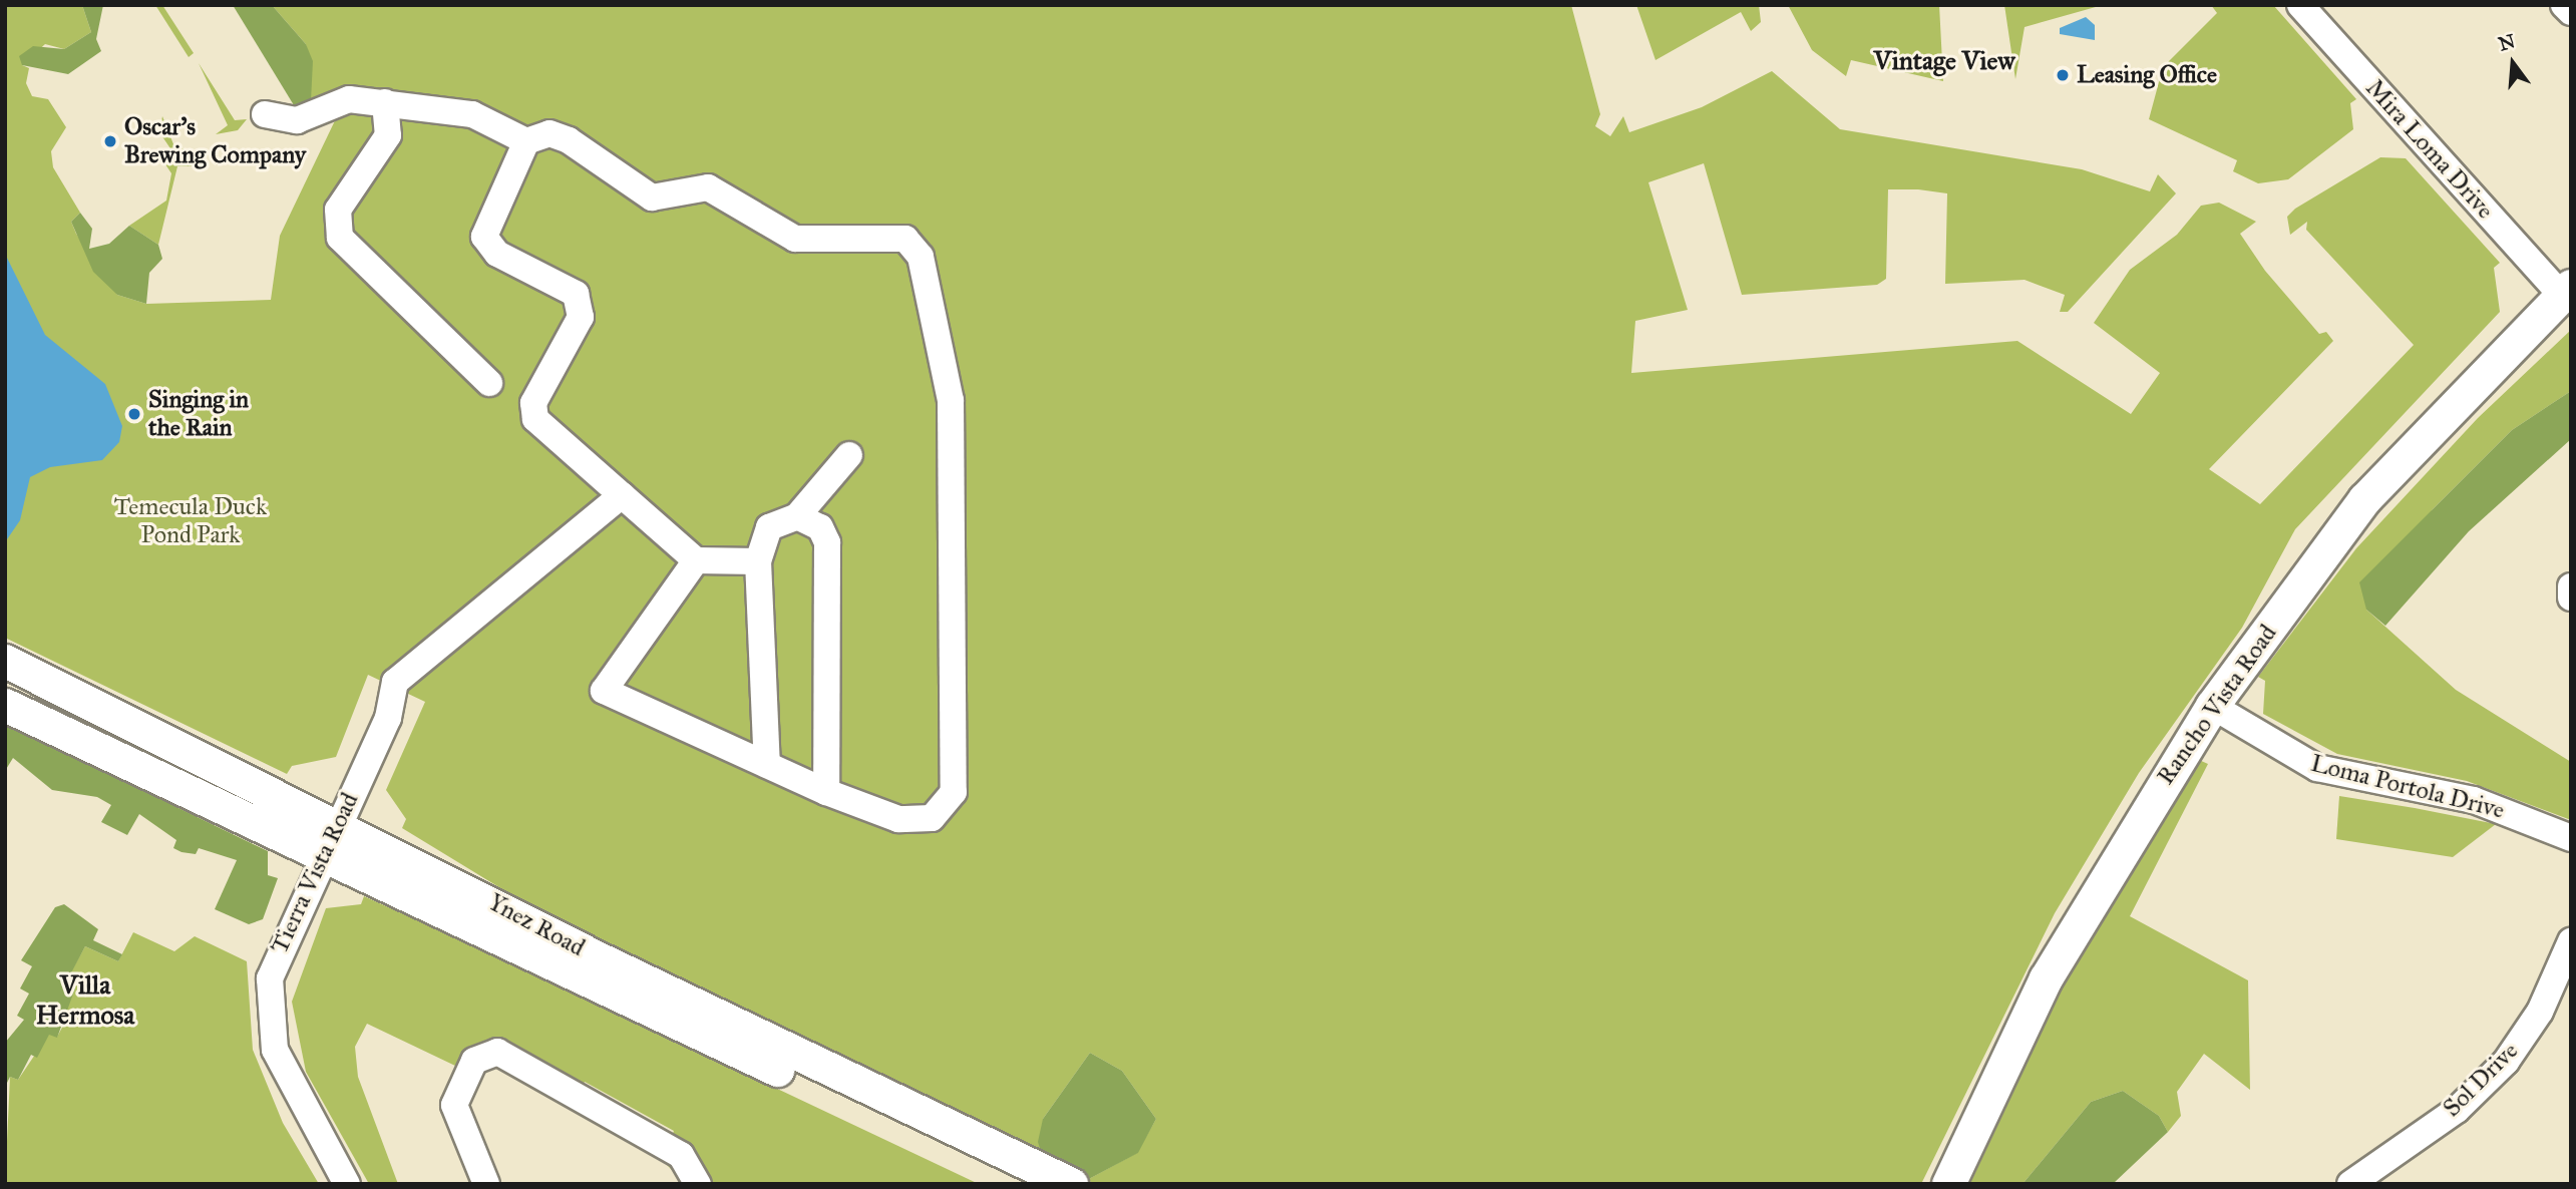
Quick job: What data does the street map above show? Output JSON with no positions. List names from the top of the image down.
{
  "streets": {
    "main road": ["Rancho Vista Road", "Ynez Road"],
    "street": [
      "Mira Loma Drive",
      "Loma Portola Drive",
      "Tierra Vista Road",
      "Sol Drive"
    ]
  },
  "crossings": [
    ["Mira Loma Drive", "Rancho Vista Road"],
    ["Rancho Vista Road", "Loma Portola Drive"],
    ["Tierra Vista Road", "Ynez Road"]
  ],
  "districts": ["Vintage View", "Villa Hermosa"],
  "parks": ["Temecula Duck Pond Park"],
  "places": ["Leasing Office", "Oscar’s Brewing Company", "Singing in the Rain"],
  "north": "top"
}
